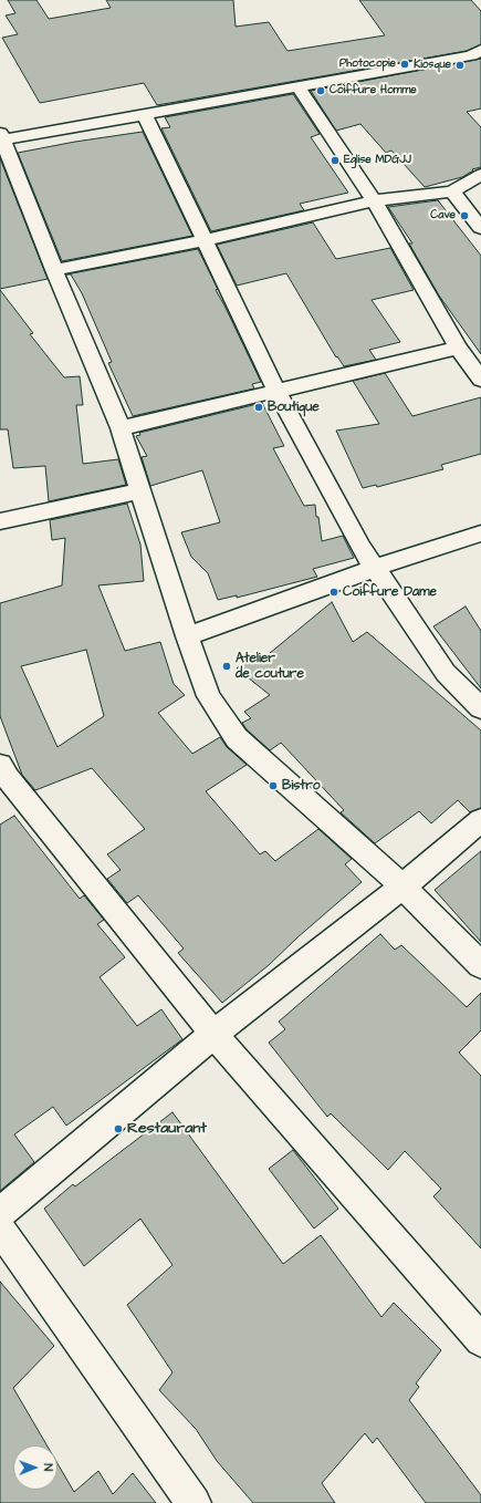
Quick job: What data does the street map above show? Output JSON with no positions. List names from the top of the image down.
{
  "places": [
    "Photocopie",
    "Kiosque",
    "Coiffure Homme",
    "Eglise MDGJJ",
    "Cave",
    "Boutique",
    "Coiffure Dame",
    "Atelier de couture",
    "Bistro",
    "Restaurant"
  ],
  "north": "right"
}
